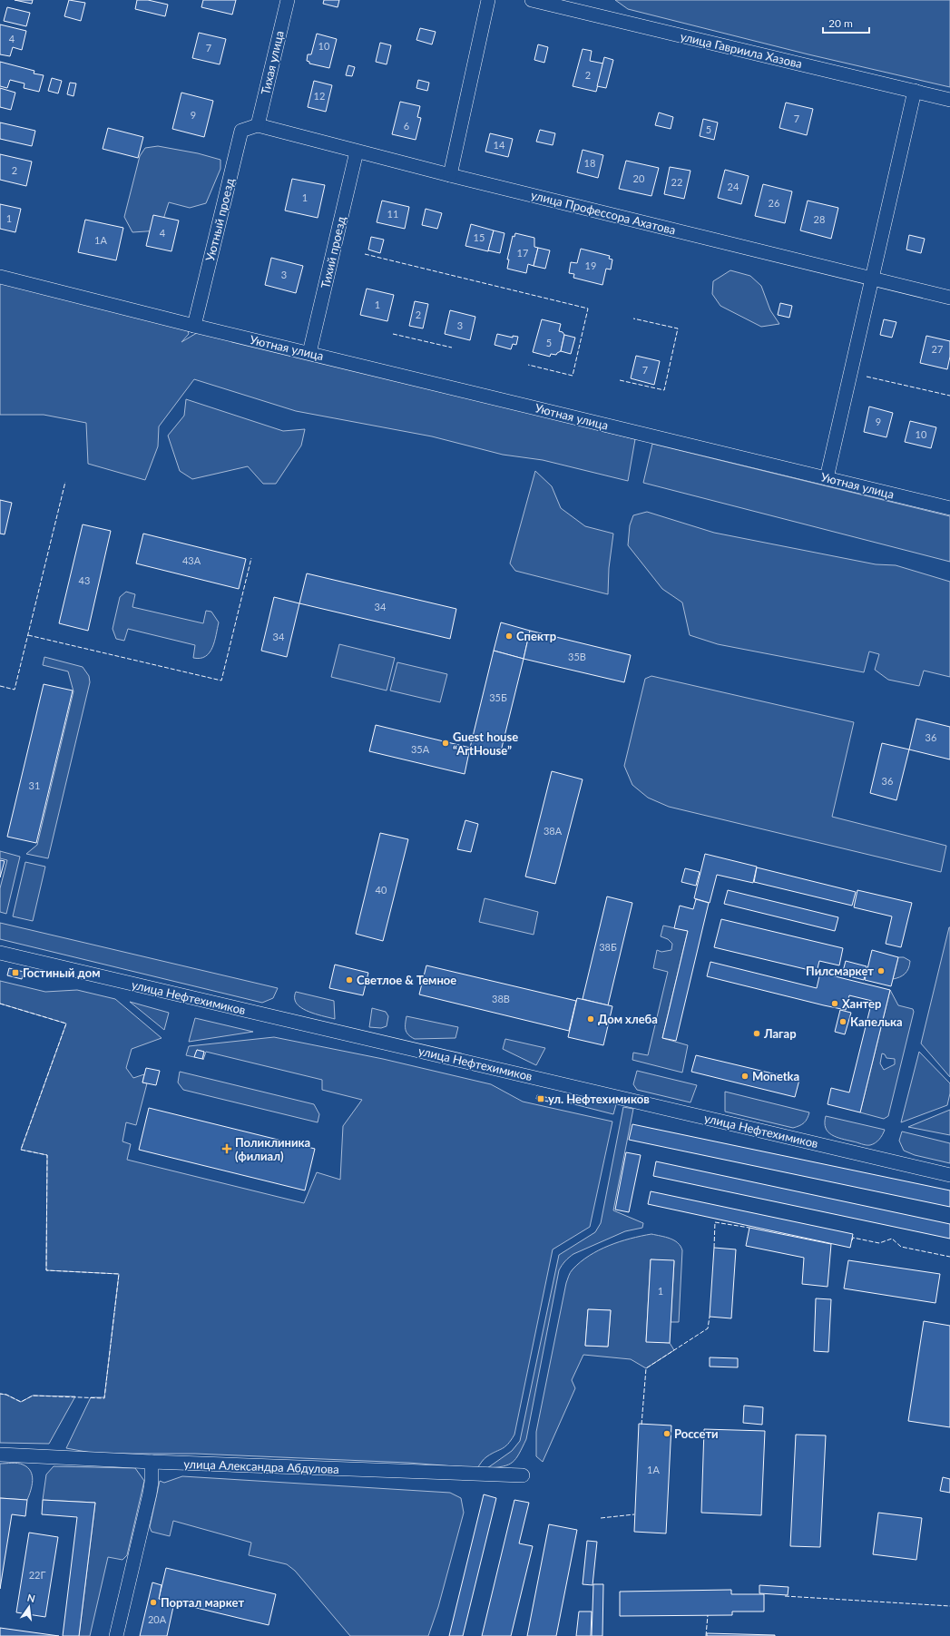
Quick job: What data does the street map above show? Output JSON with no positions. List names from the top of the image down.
{
  "streets": {
    "street": [
      "улица Гавриила Хазова",
      "Тихая улица",
      "улица Профессора Ахатова",
      "Уютный проезд",
      "Тихий проезд",
      "Уютная улица",
      "улица Нефтехимиков",
      "улица Александра Абдулова"
    ]
  },
  "crossings": [
    ["Тихая улица", "улица Профессора Ахатова"],
    ["Тихая улица", "Уютный проезд"],
    ["улица Профессора Ахатова", "Уютный проезд"],
    ["улица Профессора Ахатова", "Тихий проезд"],
    ["Уютный проезд", "Уютная улица"],
    ["Тихий проезд", "Уютная улица"]
  ],
  "places": {
    "other": [
      "Спектр",
      "Guest house “ArtHouse”",
      "Пилсмаркет",
      "Светлое & Темное",
      "Хантер",
      "Дом хлеба",
      "Капелька",
      "Лагар",
      "Monetka",
      "Россети",
      "Портал маркет"
    ],
    "transit": ["Гостиный дом", "ул. Нефтехимиков"],
    "health": ["Поликлиника (филиал)"]
  },
  "house_numbers": [
    "4",
    "10",
    "7",
    "2",
    "12",
    "9",
    "7",
    "6",
    "5",
    "14",
    "18",
    "2",
    "20",
    "22",
    "24",
    "1",
    "26",
    "11",
    "1",
    "28",
    "4",
    "15",
    "1А",
    "17",
    "19",
    "3",
    "1",
    "2",
    "3",
    "5",
    "27",
    "7",
    "9",
    "10",
    "43А",
    "43",
    "34",
    "34",
    "35В",
    "35Б",
    "36",
    "35А",
    "36",
    "31",
    "38А",
    "40",
    "38Б",
    "38В",
    "1",
    "1А",
    "22Г",
    "20А"
  ],
  "scale_bar": "20 m",
  "north": "top"
}
